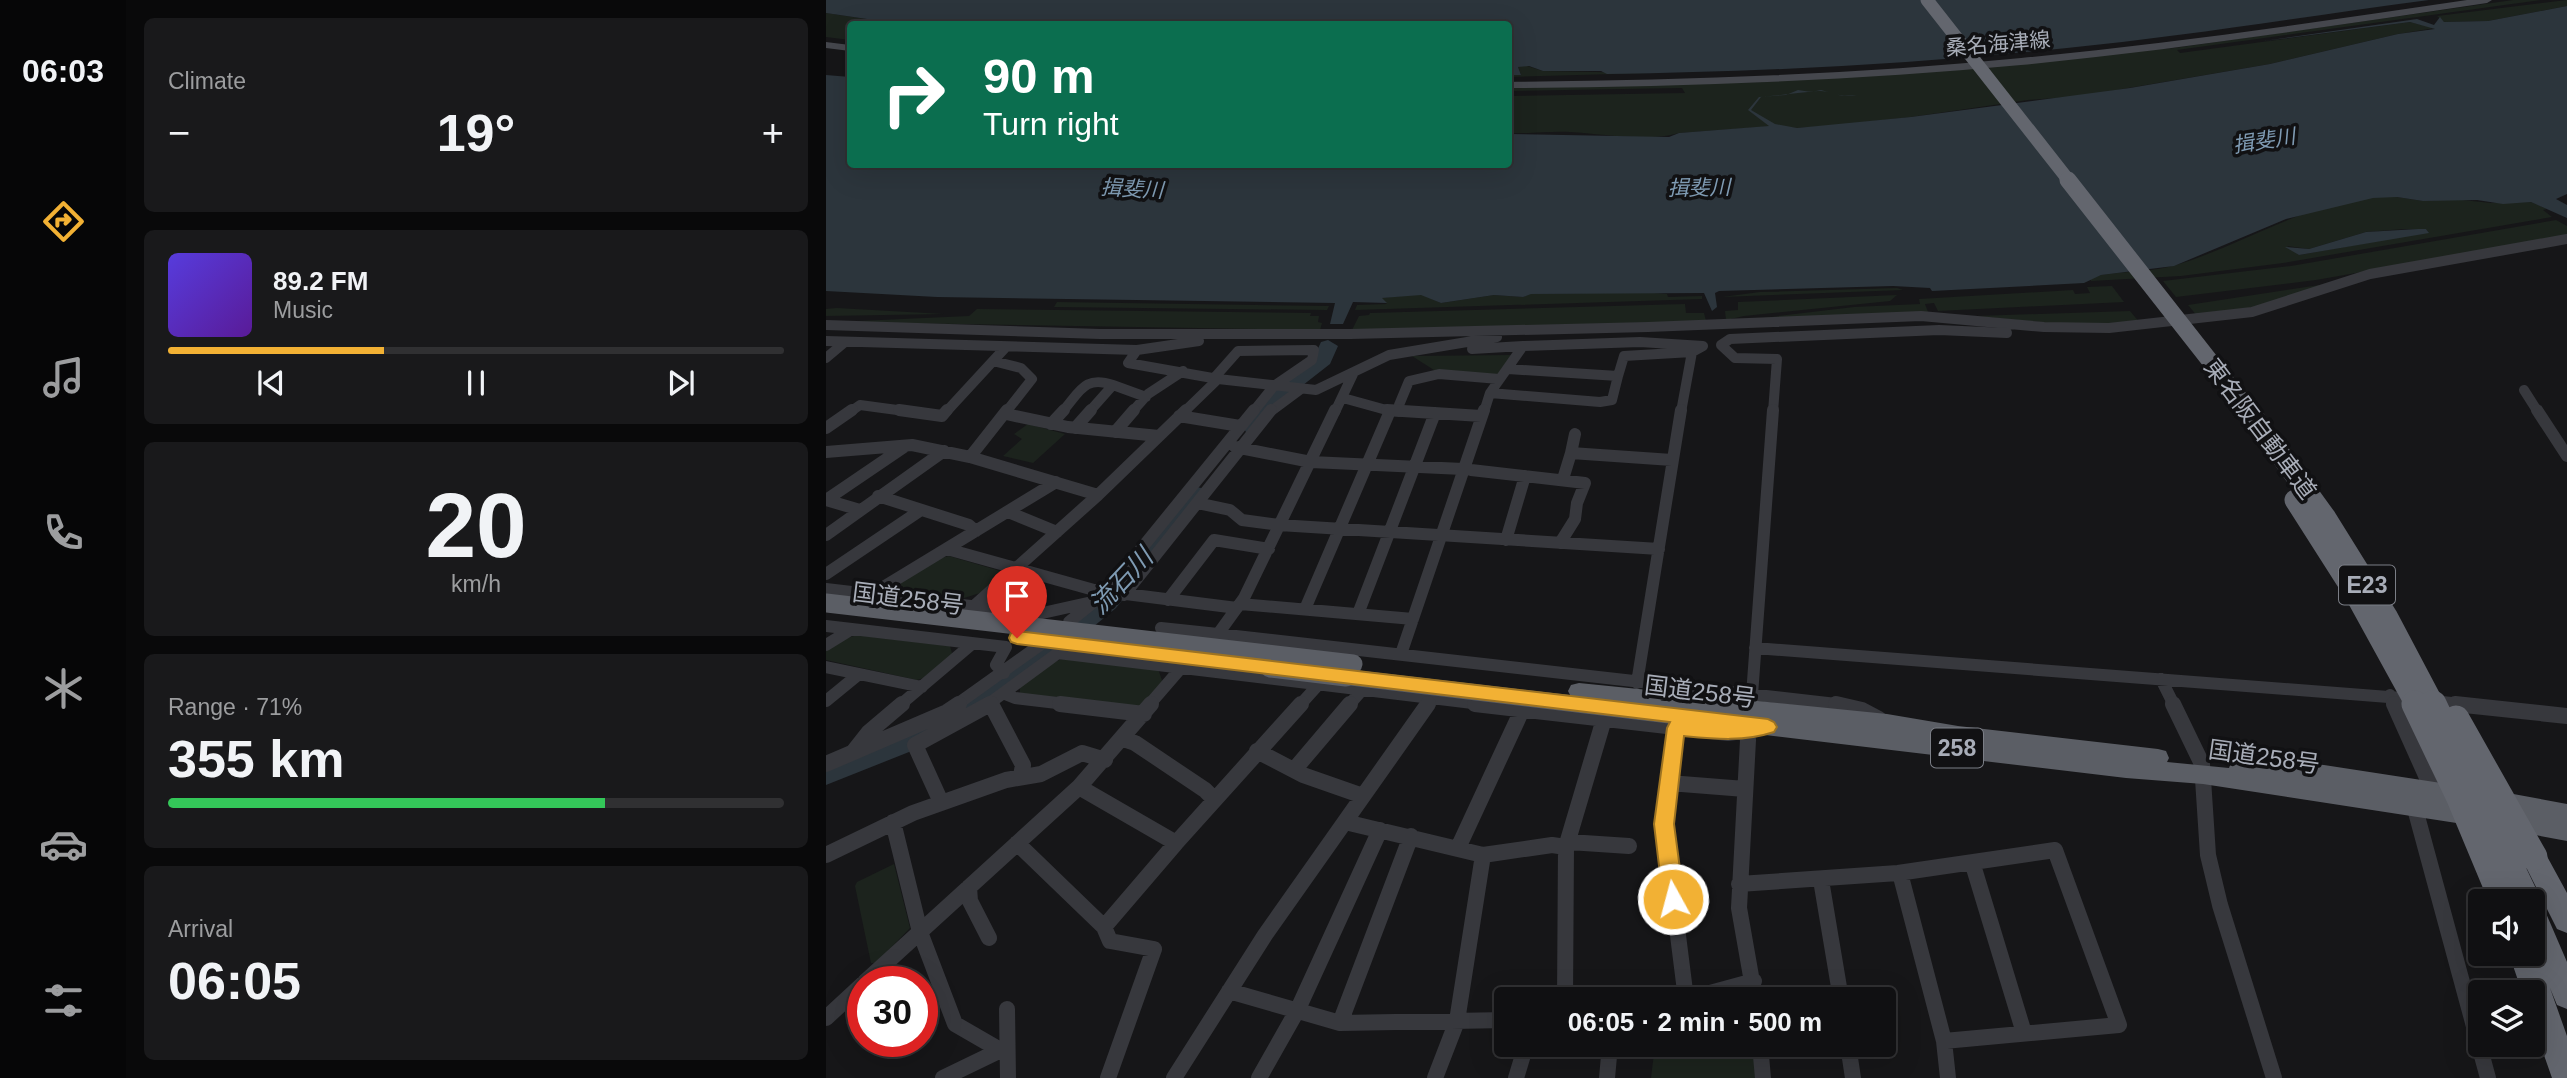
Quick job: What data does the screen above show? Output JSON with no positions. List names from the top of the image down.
{
  "streets": {
    "highway": [
      "東名阪自動車道",
      "E23",
      "国道258号",
      "258"
    ],
    "main road": ["桑名海津線"]
  },
  "water": ["揖斐川", "流石川"],
  "page": {
    "tabs": "06:03",
    "tile": [
      "Climate",
      ["20", "km/h"],
      ["Range · 71%", "355 km"],
      ["Arrival", "06:05"]
    ],
    "turn": ["90 m", "Turn right"],
    "heat": ["−", "19°", "+"],
    "song": ["89.2 FM", "Music"],
    "limit": "30",
    "trip": "06:05 · 2 min · 500 m"
  }
}
